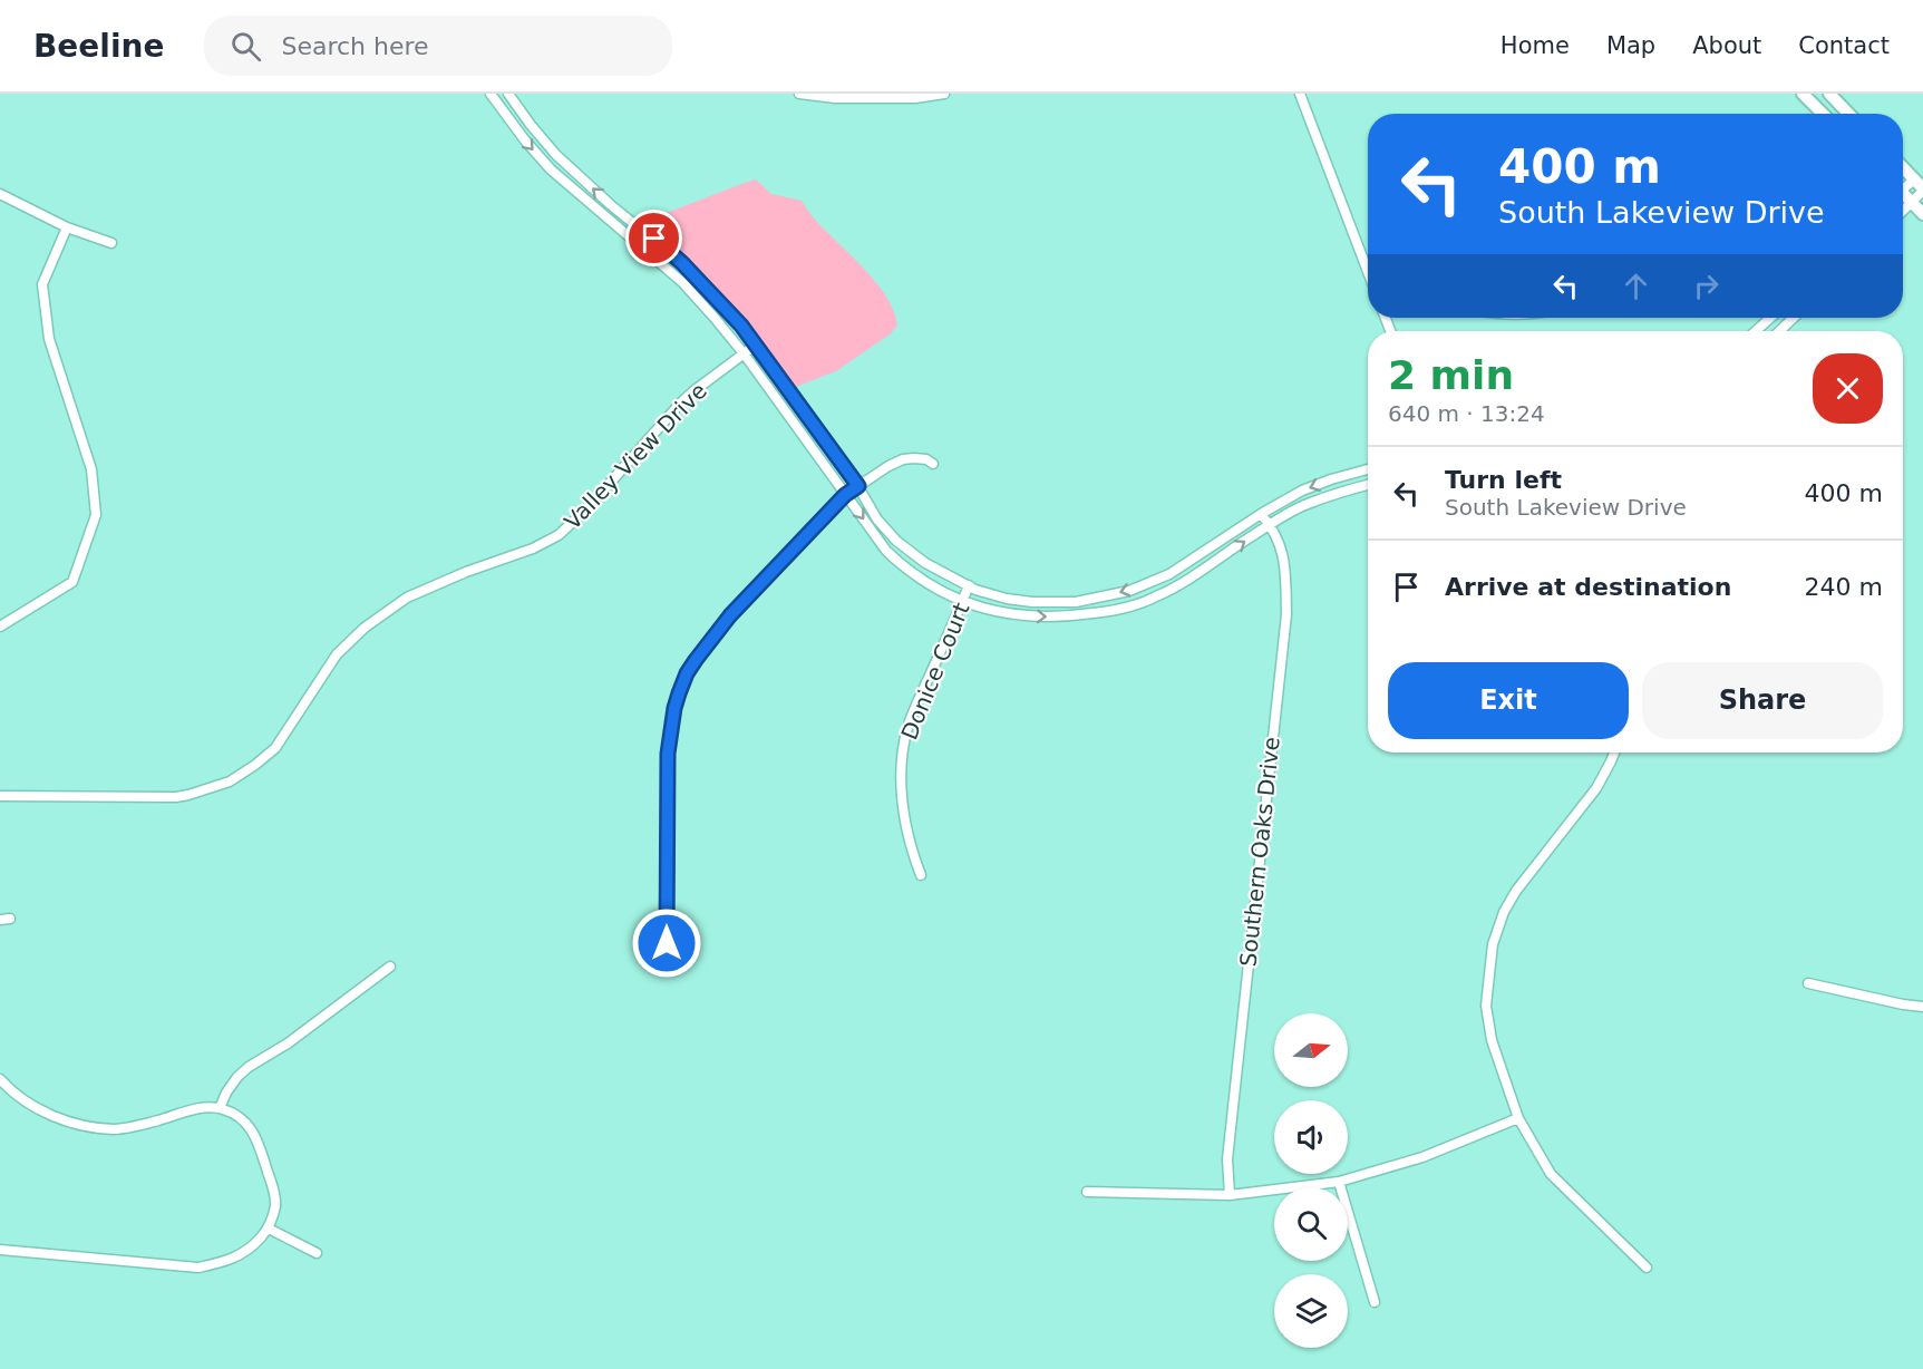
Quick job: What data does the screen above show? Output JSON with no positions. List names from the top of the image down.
{
  "streets": {
    "street": ["Valley View Drive", "Donice Court", "Southern Oaks Drive"]
  },
  "north": "right",
  "page": {
    "header": "Beeline",
    "search": "Search here",
    "nav": [
      "Home",
      "Map",
      "About",
      "Contact"
    ],
    "turn": ["400 m", "South Lakeview Drive"],
    "heading": ["2 min", "640 m · 13:24"],
    "list": [
      {
        "name": "Turn left",
        "note": "South Lakeview Drive",
        "value": "400 m"
      },
      {
        "name": "Arrive at destination",
        "value": "240 m"
      }
    ],
    "buttons": ["Exit", "Share"]
  }
}
